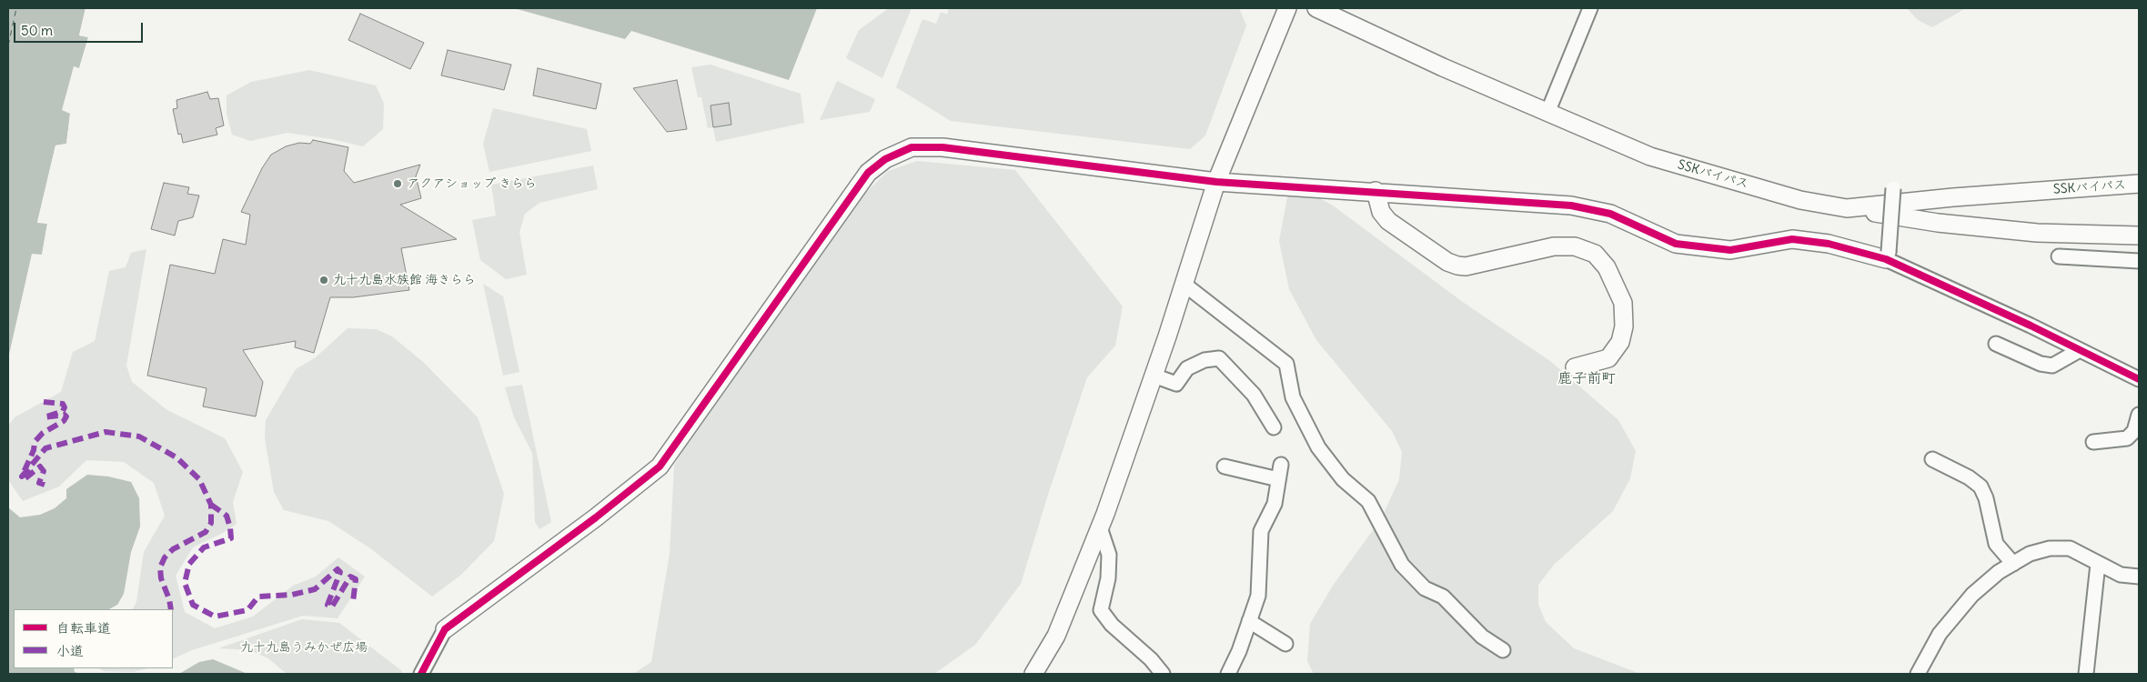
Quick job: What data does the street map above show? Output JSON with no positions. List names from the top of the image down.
{
  "streets": {
    "street": ["SSKバイパス"]
  },
  "districts": ["鹿子前町"],
  "parks": ["九十九島うみかぜ広場"],
  "places": ["アクアショップ きらら", "九十九島水族館 海きらら"],
  "legend": ["自転車道", "小道"],
  "scale_bar": "50 m"
}
